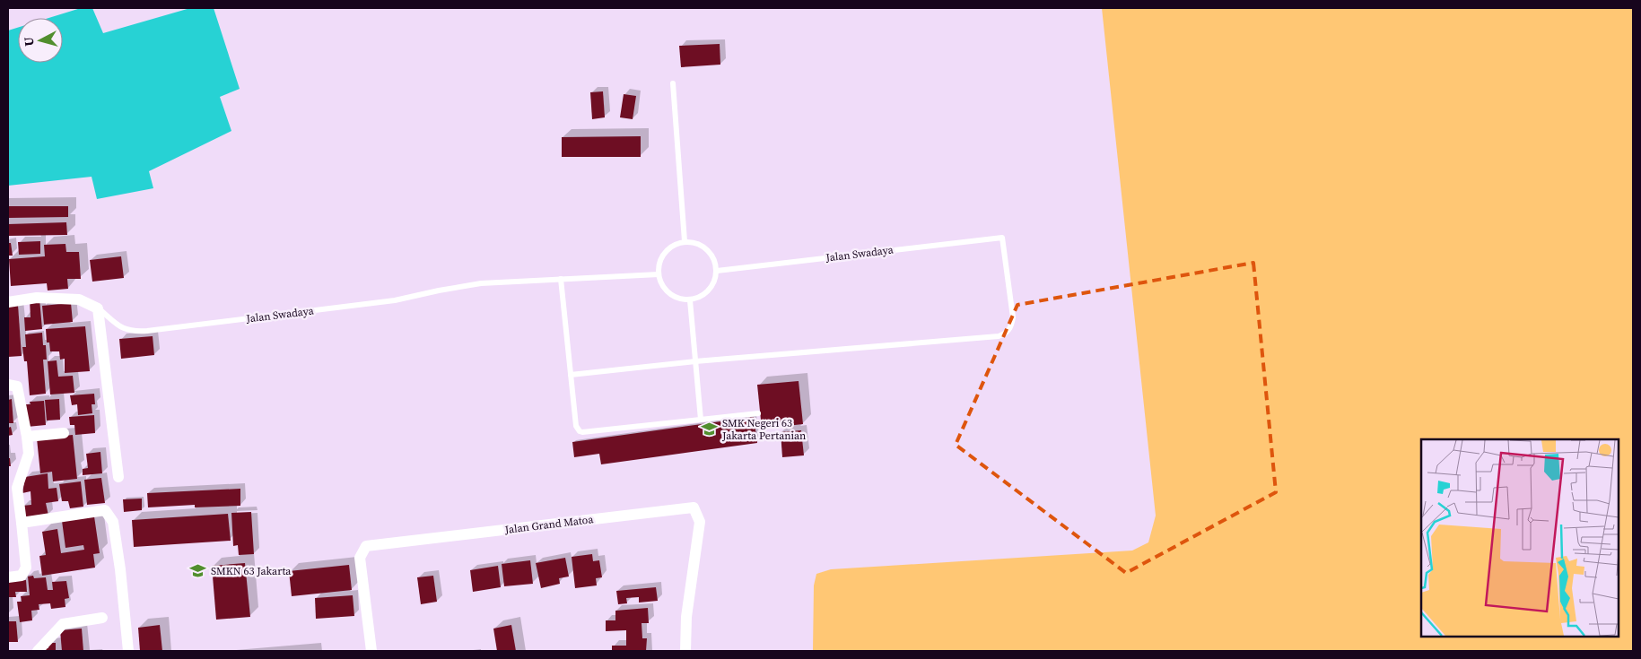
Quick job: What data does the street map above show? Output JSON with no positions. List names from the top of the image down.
{
  "streets": {
    "street": ["Jalan Swadaya", "Jalan Grand Matoa"]
  },
  "places": {
    "school or university": ["SMK Negeri 63 Jakarta Pertanian", "SMKN 63 Jakarta"]
  },
  "north": "left"
}
